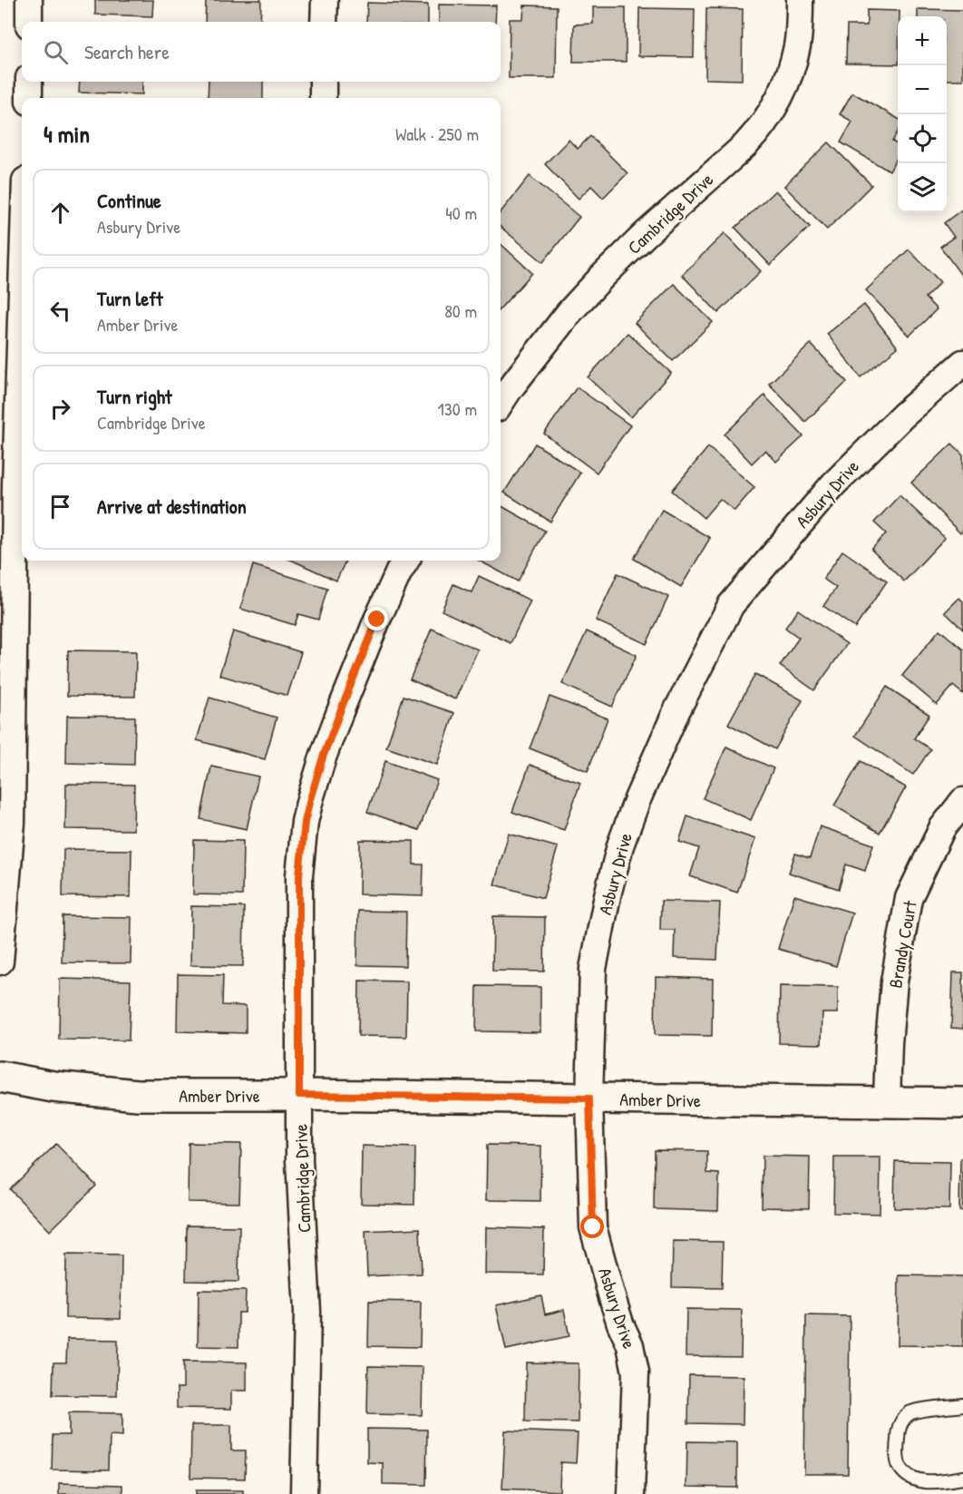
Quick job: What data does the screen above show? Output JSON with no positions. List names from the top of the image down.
{
  "streets": {
    "street": [
      "Cambridge Drive",
      "Asbury Drive",
      "Brandy Court",
      "Amber Drive"
    ]
  },
  "crossings": [
    ["Cambridge Drive", "Amber Drive"],
    ["Asbury Drive", "Amber Drive"],
    ["Brandy Court", "Amber Drive"]
  ],
  "page": {
    "map_buttons": ["+", "−"],
    "search": "Search here",
    "heading": ["4 min", "Walk · 250 m"],
    "list": [
      ["Continue", "Asbury Drive", "40 m"],
      ["Turn left", "Amber Drive", "80 m"],
      ["Turn right", "Cambridge Drive", "130 m"],
      "Arrive at destination"
    ]
  }
}
